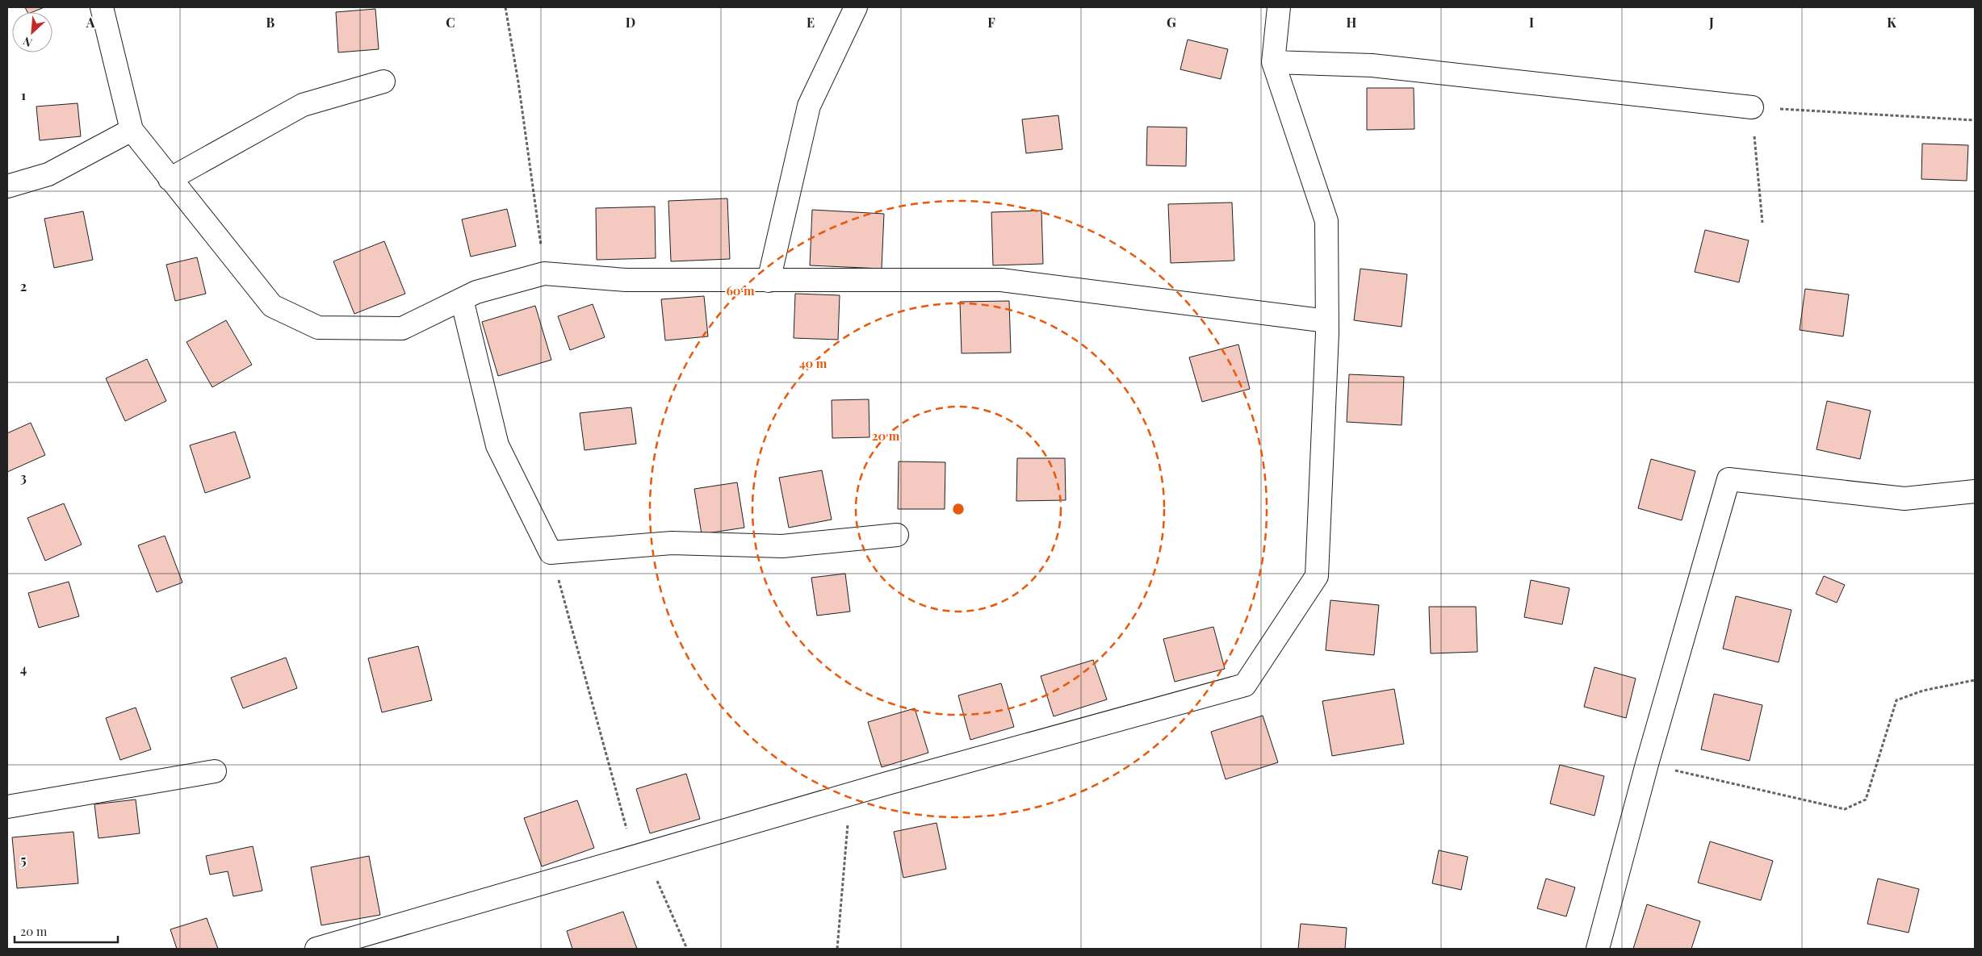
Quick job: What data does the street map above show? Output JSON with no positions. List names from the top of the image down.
{
  "scale_bar": "20 m",
  "north": "bottom left",
  "grid": {
    "columns": [
      "A",
      "B",
      "C",
      "D",
      "E",
      "F",
      "G",
      "H",
      "I",
      "J",
      "K"
    ],
    "rows": [
      "1",
      "2",
      "3",
      "4",
      "5"
    ]
  },
  "rings": ["60 m", "40 m", "20 m"]
}
